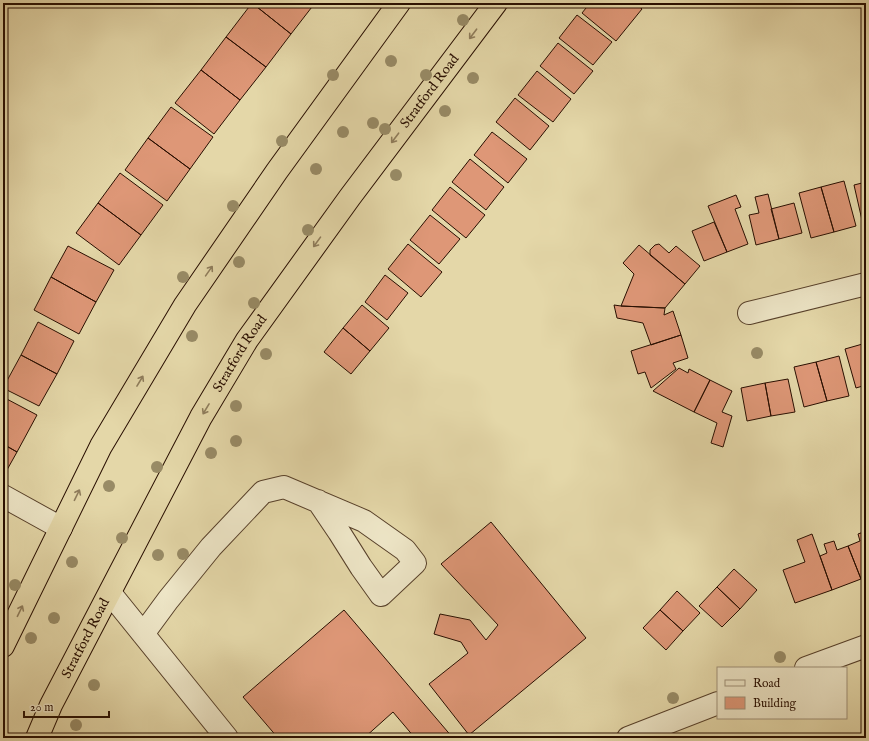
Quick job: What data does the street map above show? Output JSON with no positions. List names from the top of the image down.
{
  "streets": {
    "highway": ["Stratford Road"]
  },
  "legend": ["Road", "Building"],
  "scale_bar": "20 m"
}
